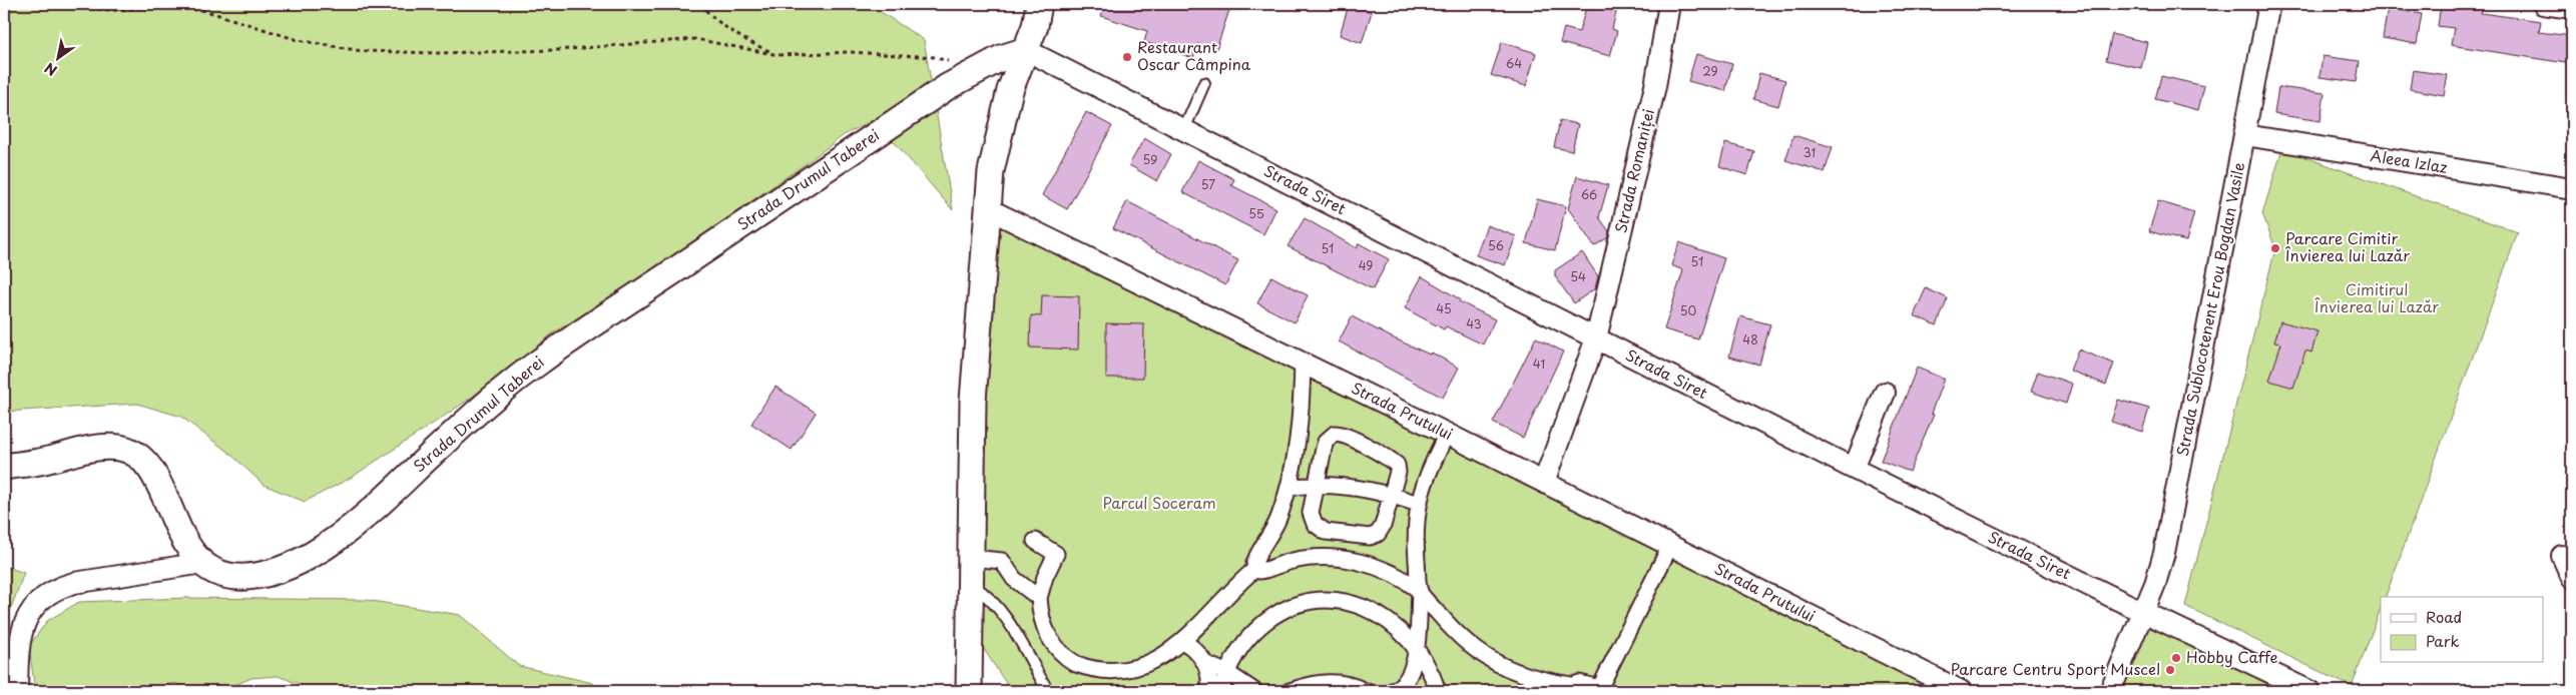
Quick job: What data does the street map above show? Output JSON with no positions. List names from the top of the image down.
{
  "streets": {
    "street": [
      "Aleea Izlaz",
      "Strada Romaniței",
      "Strada Drumul Taberei",
      "Strada Siret",
      "Strada Sublocotenent Erou Bogdan Vasile",
      "Strada Prutului"
    ]
  },
  "crossings": [
    ["Aleea Izlaz", "Strada Sublocotenent Erou Bogdan Vasile"],
    ["Strada Romaniței", "Strada Siret"],
    ["Strada Romaniței", "Strada Prutului"],
    ["Strada Drumul Taberei", "Strada Siret"],
    ["Strada Siret", "Strada Sublocotenent Erou Bogdan Vasile"]
  ],
  "parks": ["Cimitirul Învierea lui Lazăr", "Parcul Soceram"],
  "places": [
    "Restaurant Oscar Câmpina",
    "Parcare Cimitir Învierea lui Lazăr",
    "Hobby Caffe",
    "Parcare Centru Sport Muscel"
  ],
  "house_numbers": [
    "64",
    "29",
    "31",
    "59",
    "57",
    "66",
    "55",
    "56",
    "51",
    "51",
    "49",
    "54",
    "45",
    "50",
    "43",
    "48",
    "41"
  ],
  "legend": ["Road", "Park"],
  "north": "bottom left"
}
